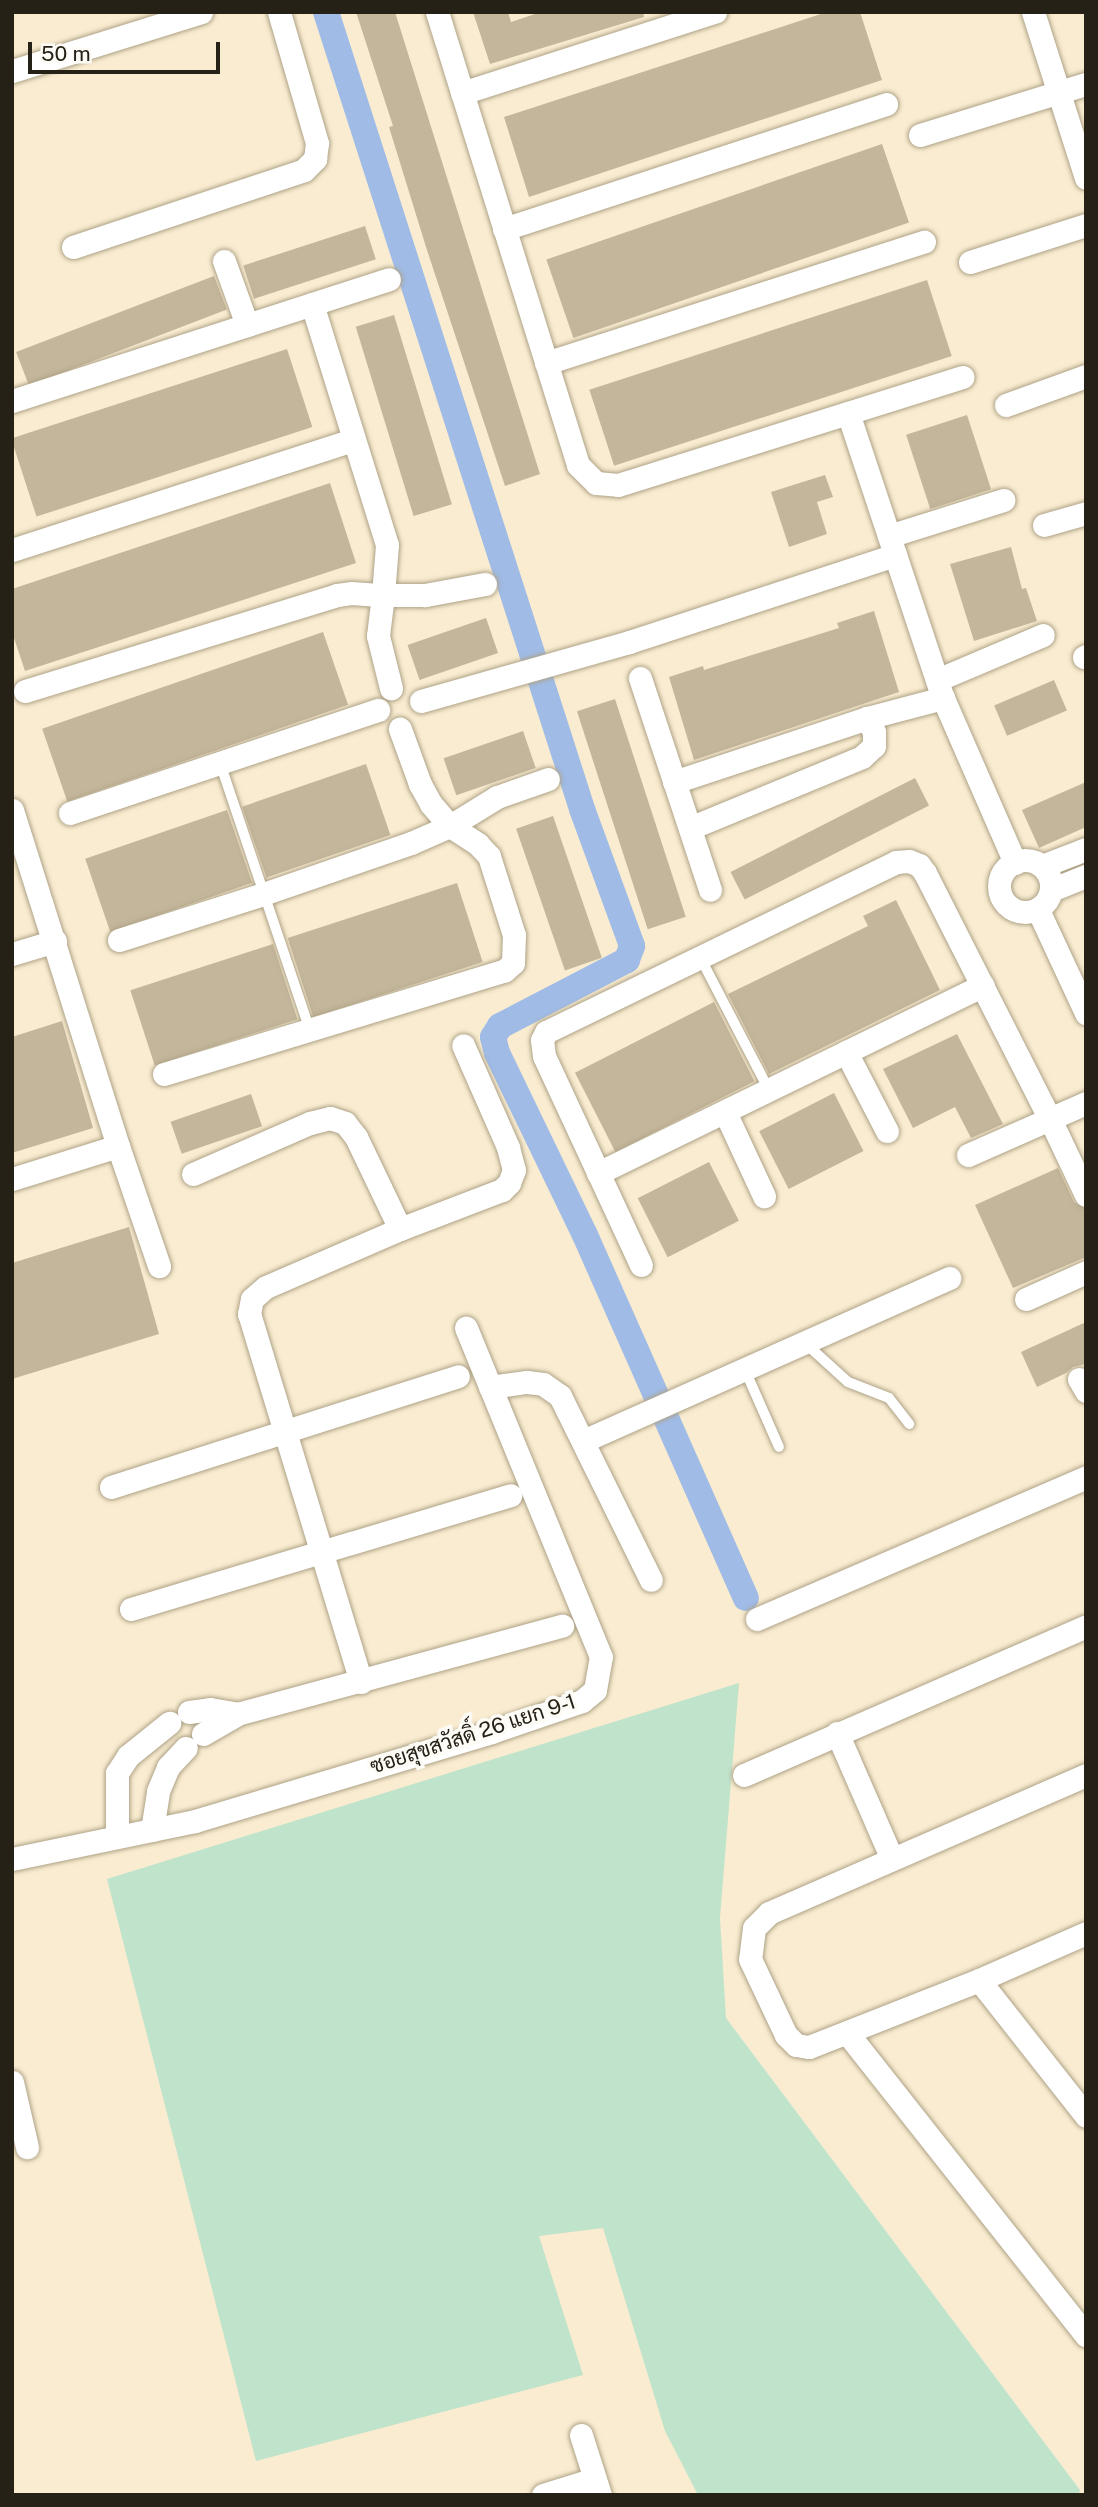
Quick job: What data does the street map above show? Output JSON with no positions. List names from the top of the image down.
{
  "streets": {
    "street": ["ซอยสุขสวัสดิ์ 26 แยก 9-1"]
  },
  "scale_bar": "50 m"
}
